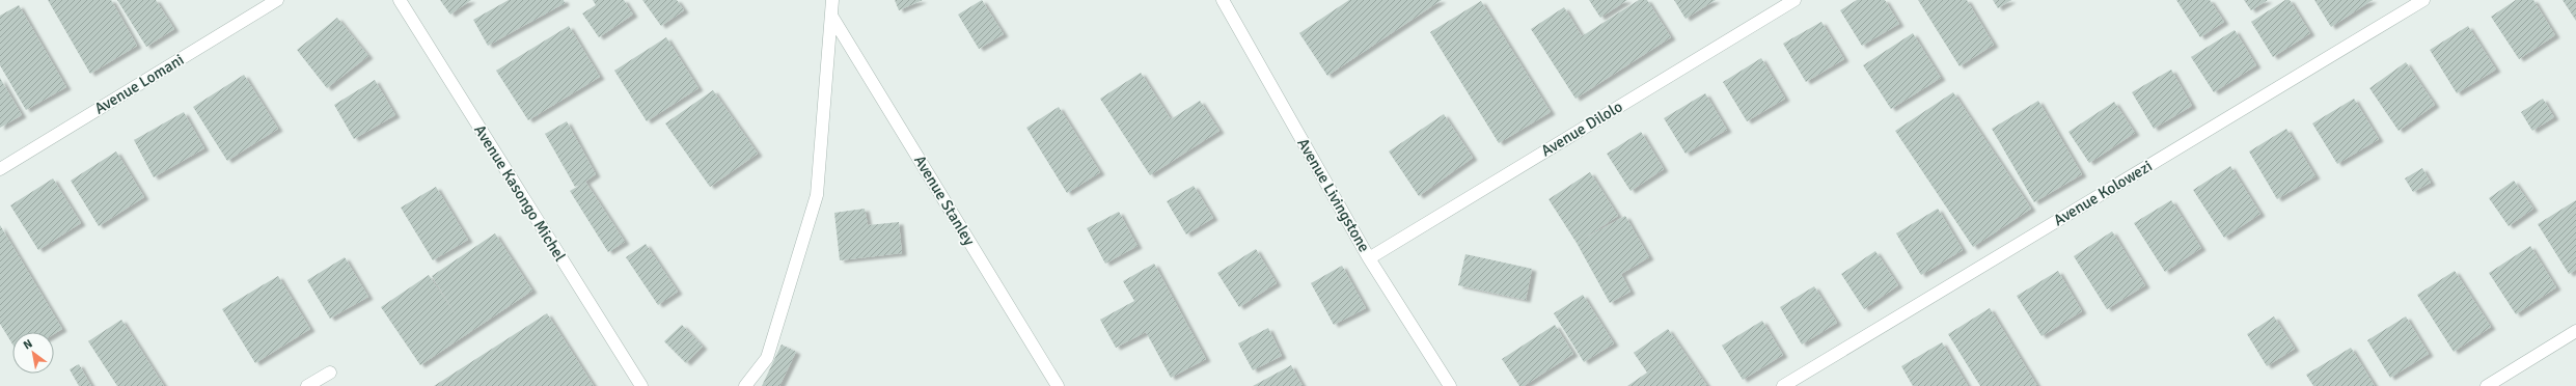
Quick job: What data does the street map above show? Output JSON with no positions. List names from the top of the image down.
{
  "streets": {
    "street": [
      "Avenue Lomani",
      "Avenue Dilolo",
      "Avenue Kasongo Michel",
      "Avenue Kolowezi",
      "Avenue Livingstone",
      "Avenue Stanley"
    ]
  },
  "crossings": [
    ["Avenue Dilolo", "Avenue Livingstone"]
  ],
  "north": "top left"
}
